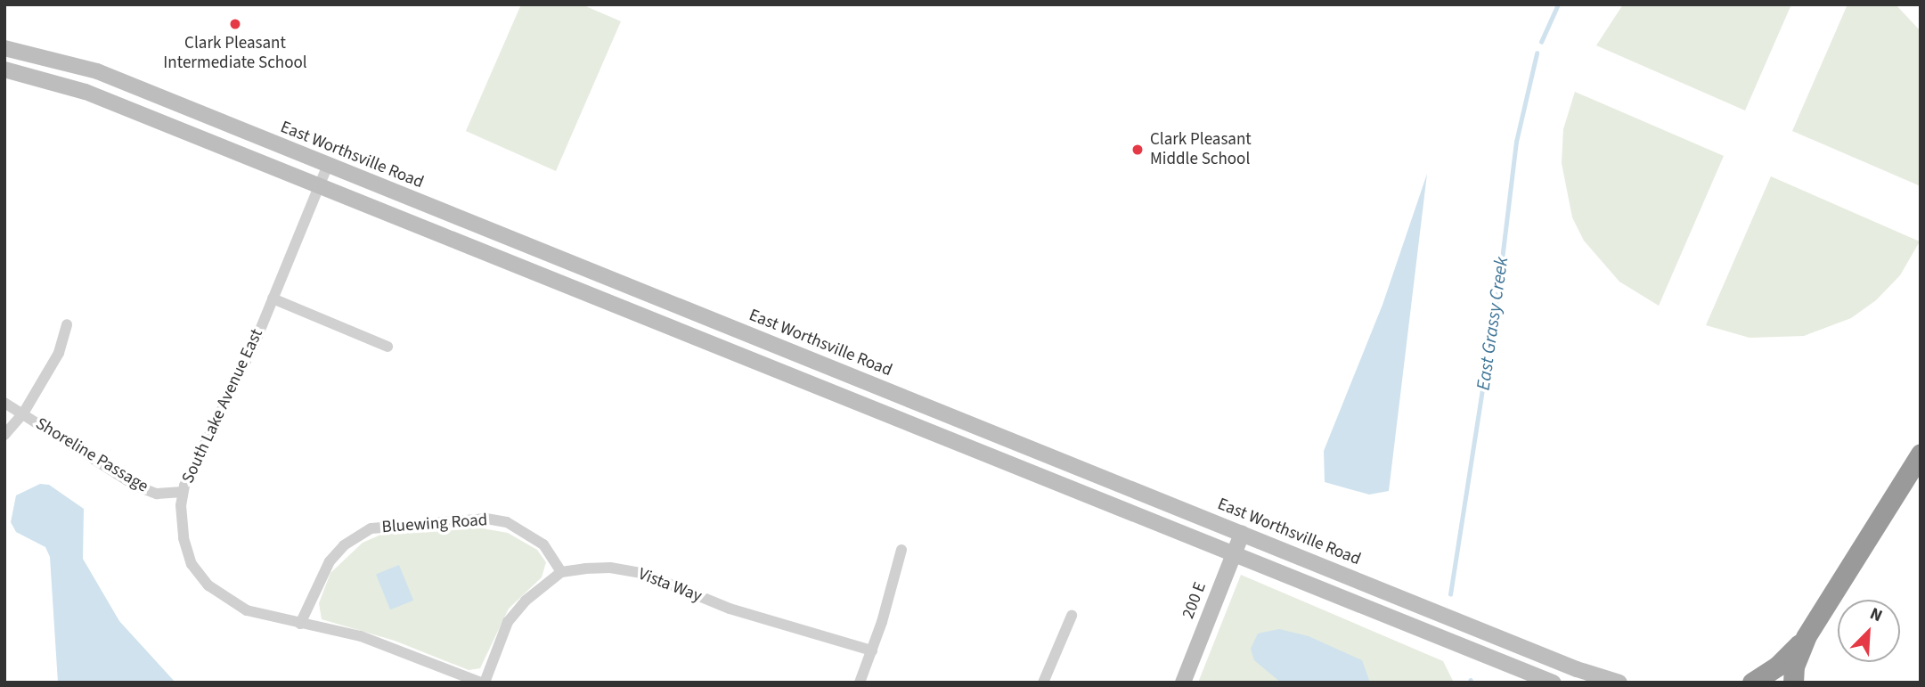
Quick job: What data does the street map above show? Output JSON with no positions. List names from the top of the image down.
{
  "streets": {
    "main road": ["East Worthsville Road", "200 E"],
    "street": [
      "South Lake Avenue East",
      "Shoreline Passage",
      "Bluewing Road",
      "Vista Way"
    ]
  },
  "crossings": [
    ["East Worthsville Road", "South Lake Avenue East"],
    ["East Worthsville Road", "200 E"],
    ["South Lake Avenue East", "Shoreline Passage"],
    ["South Lake Avenue East", "Bluewing Road"],
    ["Bluewing Road", "Vista Way"]
  ],
  "water": ["East Grassy Creek"],
  "places": ["Clark Pleasant Intermediate School", "Clark Pleasant Middle School"],
  "north": "top right"
}
